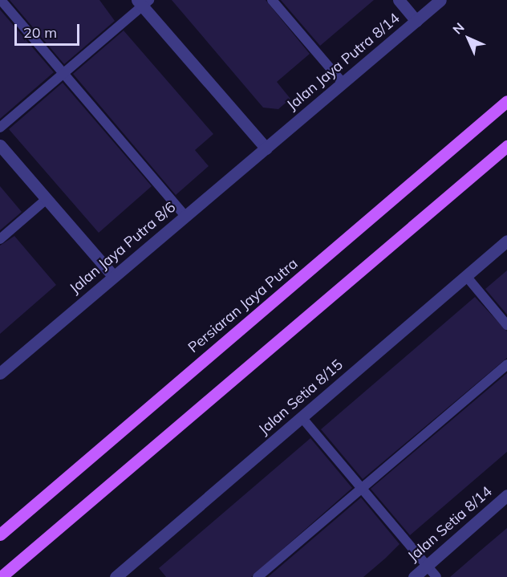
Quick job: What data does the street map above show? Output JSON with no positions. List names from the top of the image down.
{
  "streets": {
    "main road": ["Persiaran Jaya Putra"],
    "street": [
      "Jalan Jaya Putra 8/14",
      "Jalan Jaya Putra 8/6",
      "Jalan Setia 8/15",
      "Jalan Setia 8/14"
    ]
  },
  "crossings": [
    ["Jalan Jaya Putra 8/14", "Jalan Jaya Putra 8/6"]
  ],
  "scale_bar": "20 m",
  "north": "top left"
}
